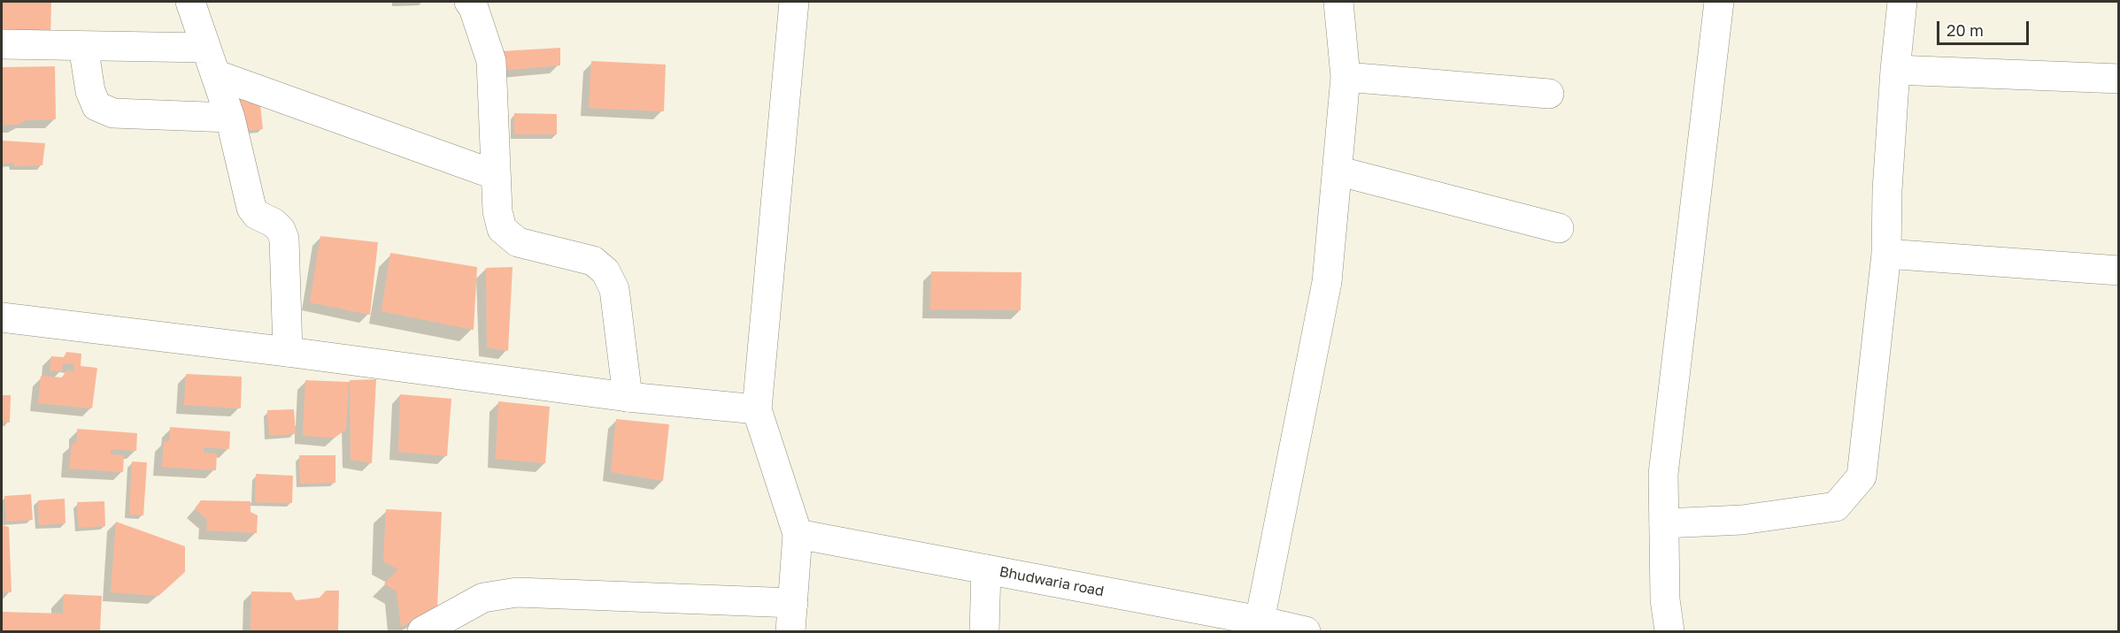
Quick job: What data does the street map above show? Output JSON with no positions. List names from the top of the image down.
{
  "streets": {
    "street": ["Bhudwaria road"]
  },
  "scale_bar": "20 m"
}
